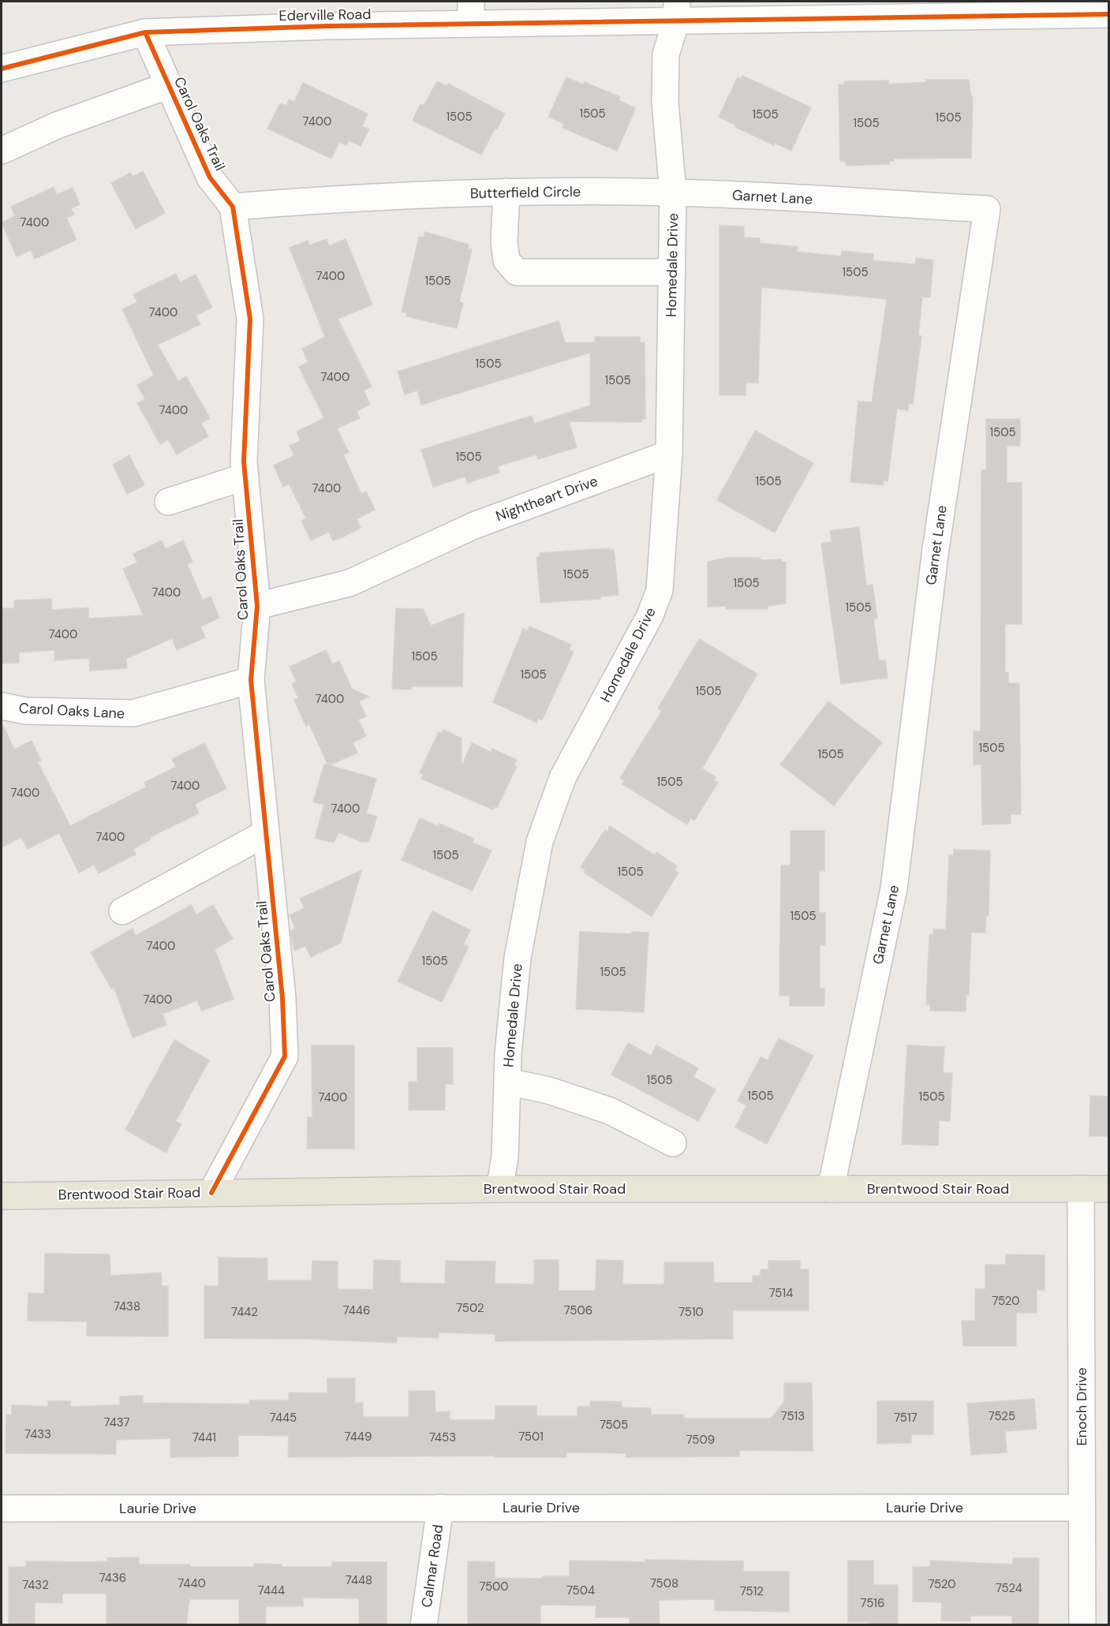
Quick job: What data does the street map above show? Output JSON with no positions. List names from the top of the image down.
{
  "streets": {
    "main road": ["Brentwood Stair Road"],
    "street": [
      "Ederville Road",
      "Carol Oaks Trail",
      "Butterfield Circle",
      "Garnet Lane",
      "Homedale Drive",
      "Nightheart Drive",
      "Carol Oaks Lane",
      "Enoch Drive",
      "Laurie Drive",
      "Calmar Road"
    ]
  },
  "crossings": [
    ["Ederville Road", "Carol Oaks Trail"],
    ["Ederville Road", "Homedale Drive"],
    ["Carol Oaks Trail", "Butterfield Circle"],
    ["Carol Oaks Trail", "Nightheart Drive"],
    ["Carol Oaks Trail", "Carol Oaks Lane"],
    ["Carol Oaks Trail", "Brentwood Stair Road"],
    ["Butterfield Circle", "Garnet Lane"],
    ["Butterfield Circle", "Homedale Drive"],
    ["Garnet Lane", "Homedale Drive"],
    ["Garnet Lane", "Brentwood Stair Road"],
    ["Homedale Drive", "Nightheart Drive"],
    ["Homedale Drive", "Brentwood Stair Road"],
    ["Brentwood Stair Road", "Enoch Drive"],
    ["Enoch Drive", "Laurie Drive"],
    ["Laurie Drive", "Calmar Road"]
  ],
  "house_numbers": [
    "1505",
    "1505",
    "1505",
    "1505",
    "7400",
    "1505",
    "7400",
    "1505",
    "7400",
    "1505",
    "7400",
    "1505",
    "7400",
    "1505",
    "7400",
    "1505",
    "1505",
    "1505",
    "7400",
    "1505",
    "1505",
    "7400",
    "1505",
    "7400",
    "1505",
    "1505",
    "1505",
    "7400",
    "1505",
    "1505",
    "1505",
    "7400",
    "7400",
    "7400",
    "7400",
    "1505",
    "1505",
    "1505",
    "7400",
    "1505",
    "1505",
    "7400",
    "1505",
    "1505",
    "1505",
    "7400",
    "7514",
    "7520",
    "7438",
    "7502",
    "7446",
    "7506",
    "7442",
    "7510",
    "7513",
    "7525",
    "7445",
    "7517",
    "7437",
    "7505",
    "7433",
    "7449",
    "7501",
    "7441",
    "7453",
    "7509",
    "7436",
    "7448",
    "7440",
    "7508",
    "7520",
    "7432",
    "7500",
    "7524",
    "7444",
    "7504",
    "7512",
    "7516"
  ]
}
